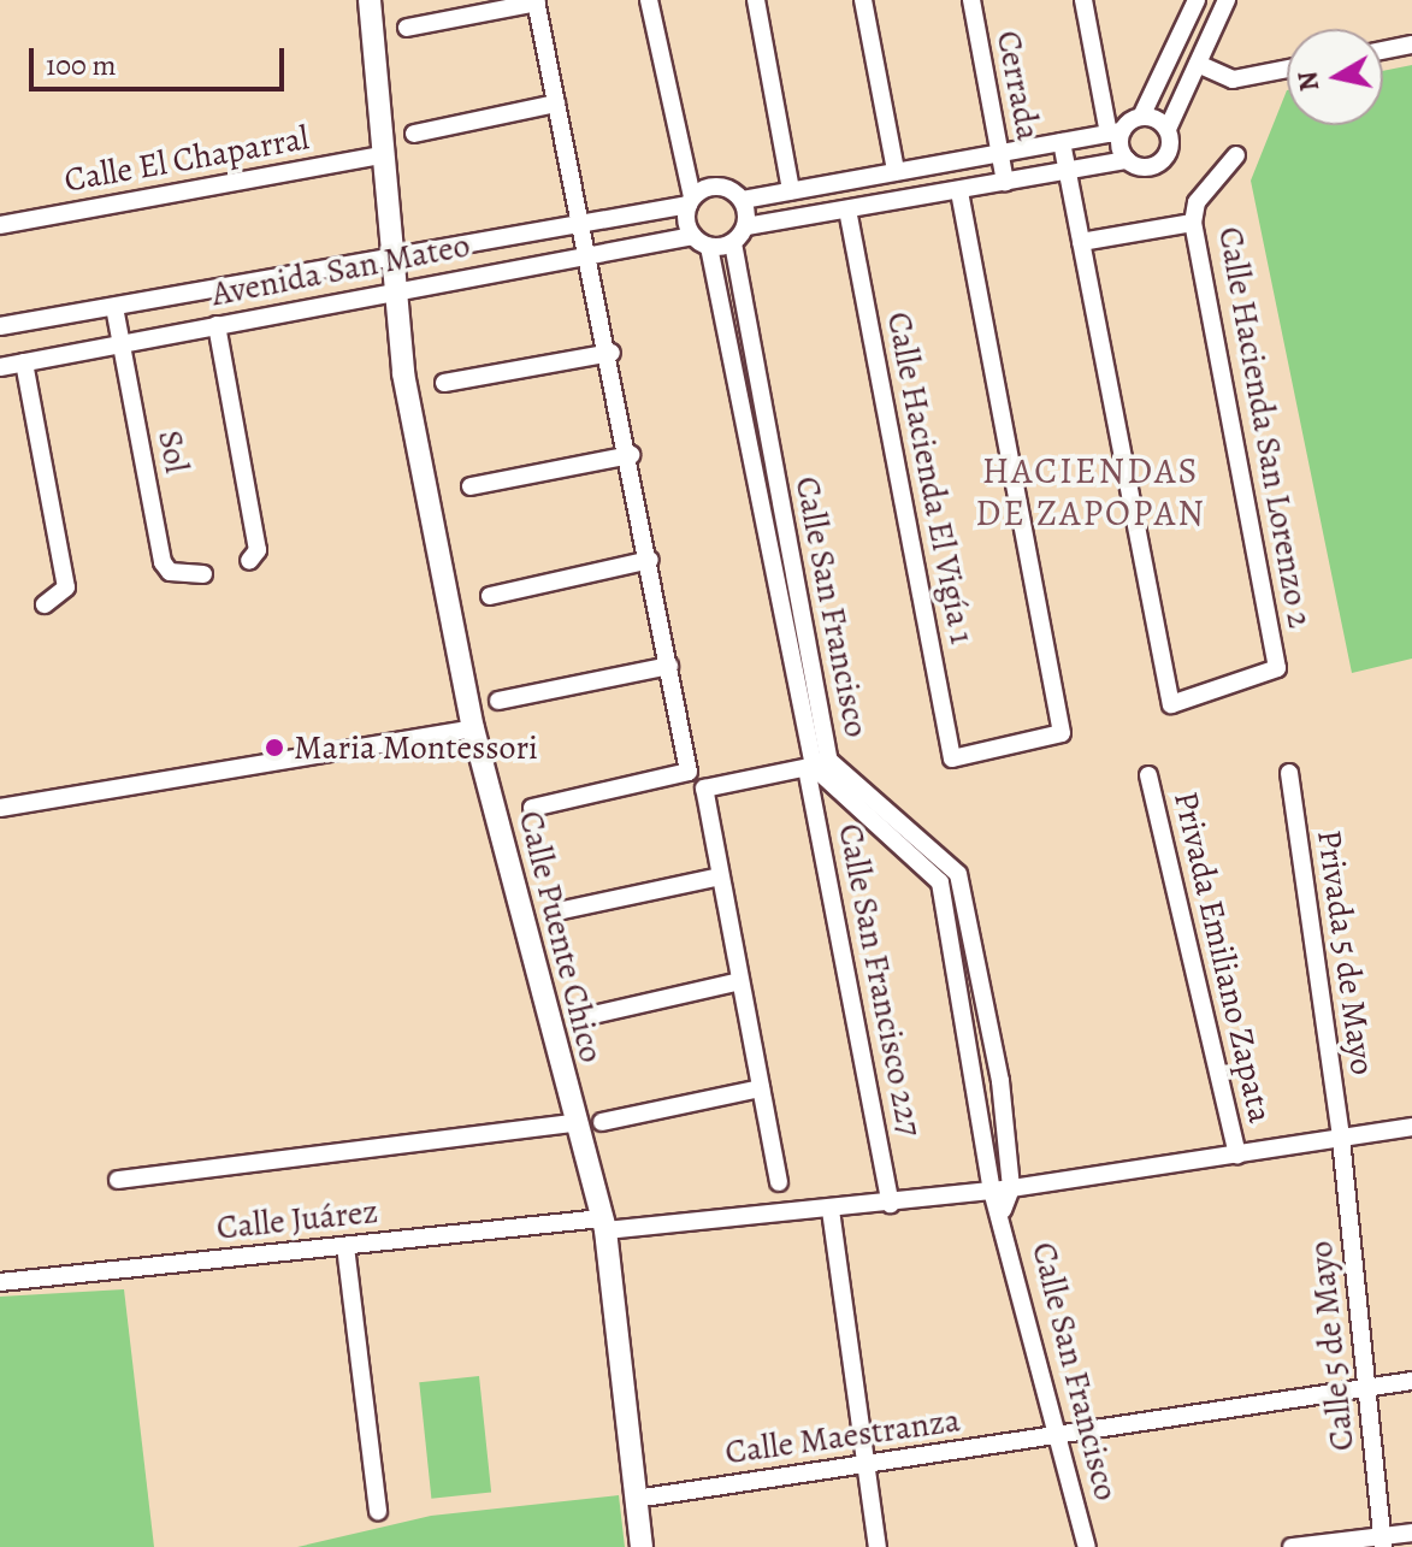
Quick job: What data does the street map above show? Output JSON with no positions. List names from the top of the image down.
{
  "streets": {
    "main road": ["Calle Puente Chico"],
    "street": [
      "Cerrada",
      "Calle El Chaparral",
      "Avenida San Mateo",
      "Calle Hacienda San Lorenzo 2",
      "Sol",
      "Calle Hacienda El Vigía 1",
      "Calle San Francisco",
      "Privada 5 de Mayo",
      "Privada Emiliano Zapata",
      "Calle San Francisco 227",
      "Calle Juárez",
      "Calle 5 de Mayo",
      "Calle Maestranza"
    ]
  },
  "crossings": [
    ["Cerrada", "Avenida San Mateo"],
    ["Calle El Chaparral", "Calle Puente Chico"],
    ["Avenida San Mateo", "Sol"],
    ["Avenida San Mateo", "Calle San Francisco"],
    ["Avenida San Mateo", "Calle Puente Chico"],
    ["Calle San Francisco", "Calle San Francisco 227"],
    ["Calle San Francisco", "Calle Juárez"],
    ["Calle San Francisco", "Calle Maestranza"],
    ["Calle Puente Chico", "Calle Juárez"],
    ["Calle Puente Chico", "Calle Maestranza"],
    ["Privada 5 de Mayo", "Calle Juárez"],
    ["Privada 5 de Mayo", "Calle 5 de Mayo"],
    ["Privada Emiliano Zapata", "Calle Juárez"],
    ["Calle San Francisco 227", "Calle Juárez"],
    ["Calle Juárez", "Calle 5 de Mayo"],
    ["Calle 5 de Mayo", "Calle Maestranza"]
  ],
  "districts": ["HACIENDAS DE ZAPOPAN"],
  "places": ["Maria Montessori"],
  "scale_bar": "100 m",
  "north": "left"
}
